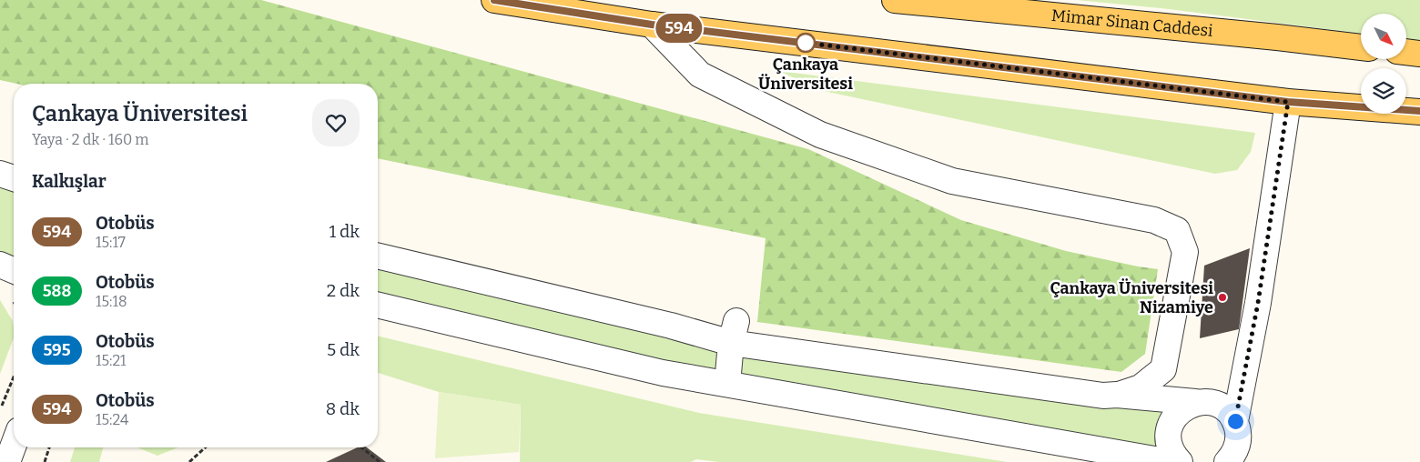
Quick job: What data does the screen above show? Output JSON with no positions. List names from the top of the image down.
{
  "streets": {
    "main road": ["Mimar Sinan Caddesi"]
  },
  "places": ["Çankaya Üniversitesi", "Çankaya Üniversitesi Nizamiye"],
  "lines": ["bus line 594"],
  "north": "bottom right",
  "page": {
    "on_map": "594",
    "heading": [
      ["Çankaya Üniversitesi", "Yaya · 2 dk · 160 m"],
      "Kalkışlar"
    ],
    "list": [
      {
        "mark": "594",
        "name": "Otobüs",
        "note": "15:17",
        "value": "1 dk"
      },
      {
        "mark": "588",
        "name": "Otobüs",
        "note": "15:18",
        "value": "2 dk"
      },
      {
        "mark": "595",
        "name": "Otobüs",
        "note": "15:21",
        "value": "5 dk"
      },
      {
        "mark": "594",
        "name": "Otobüs",
        "note": "15:24",
        "value": "8 dk"
      }
    ]
  }
}
